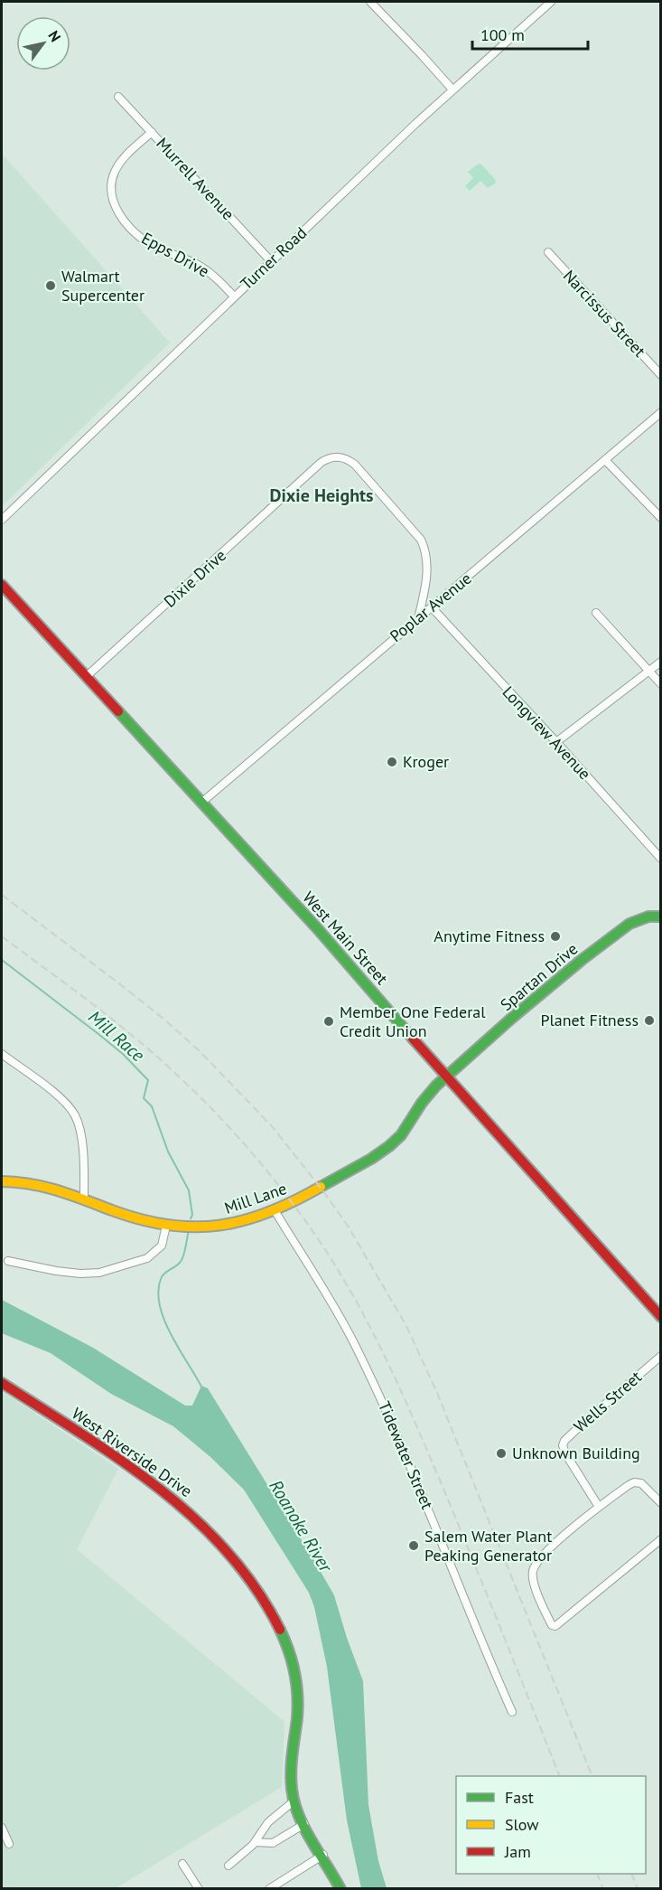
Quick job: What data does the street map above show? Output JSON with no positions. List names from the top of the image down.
{
  "streets": {
    "street": [
      "Murrell Avenue",
      "Epps Drive",
      "Turner Road",
      "Narcissus Street",
      "Dixie Drive",
      "Poplar Avenue",
      "Longview Avenue",
      "West Main Street",
      "Spartan Drive",
      "Mill Lane",
      "Wells Street",
      "West Riverside Drive",
      "Tidewater Street"
    ]
  },
  "crossings": [
    ["Murrell Avenue", "Epps Drive"],
    ["Murrell Avenue", "Turner Road"],
    ["Epps Drive", "Turner Road"],
    ["Dixie Drive", "Poplar Avenue"],
    ["Dixie Drive", "West Main Street"],
    ["Poplar Avenue", "Longview Avenue"],
    ["Poplar Avenue", "West Main Street"],
    ["West Main Street", "Spartan Drive"],
    ["West Main Street", "Mill Lane"],
    ["Spartan Drive", "Mill Lane"],
    ["Mill Lane", "Tidewater Street"]
  ],
  "districts": ["Dixie Heights"],
  "water": ["Mill Race", "Roanoke River"],
  "places": [
    "Walmart Supercenter",
    "Kroger",
    "Anytime Fitness",
    "Planet Fitness",
    "Member One Federal Credit Union",
    "Unknown Building",
    "Salem Water Plant Peaking Generator"
  ],
  "legend": ["Fast", "Slow", "Jam"],
  "scale_bar": "100 m",
  "north": "top right"
}
